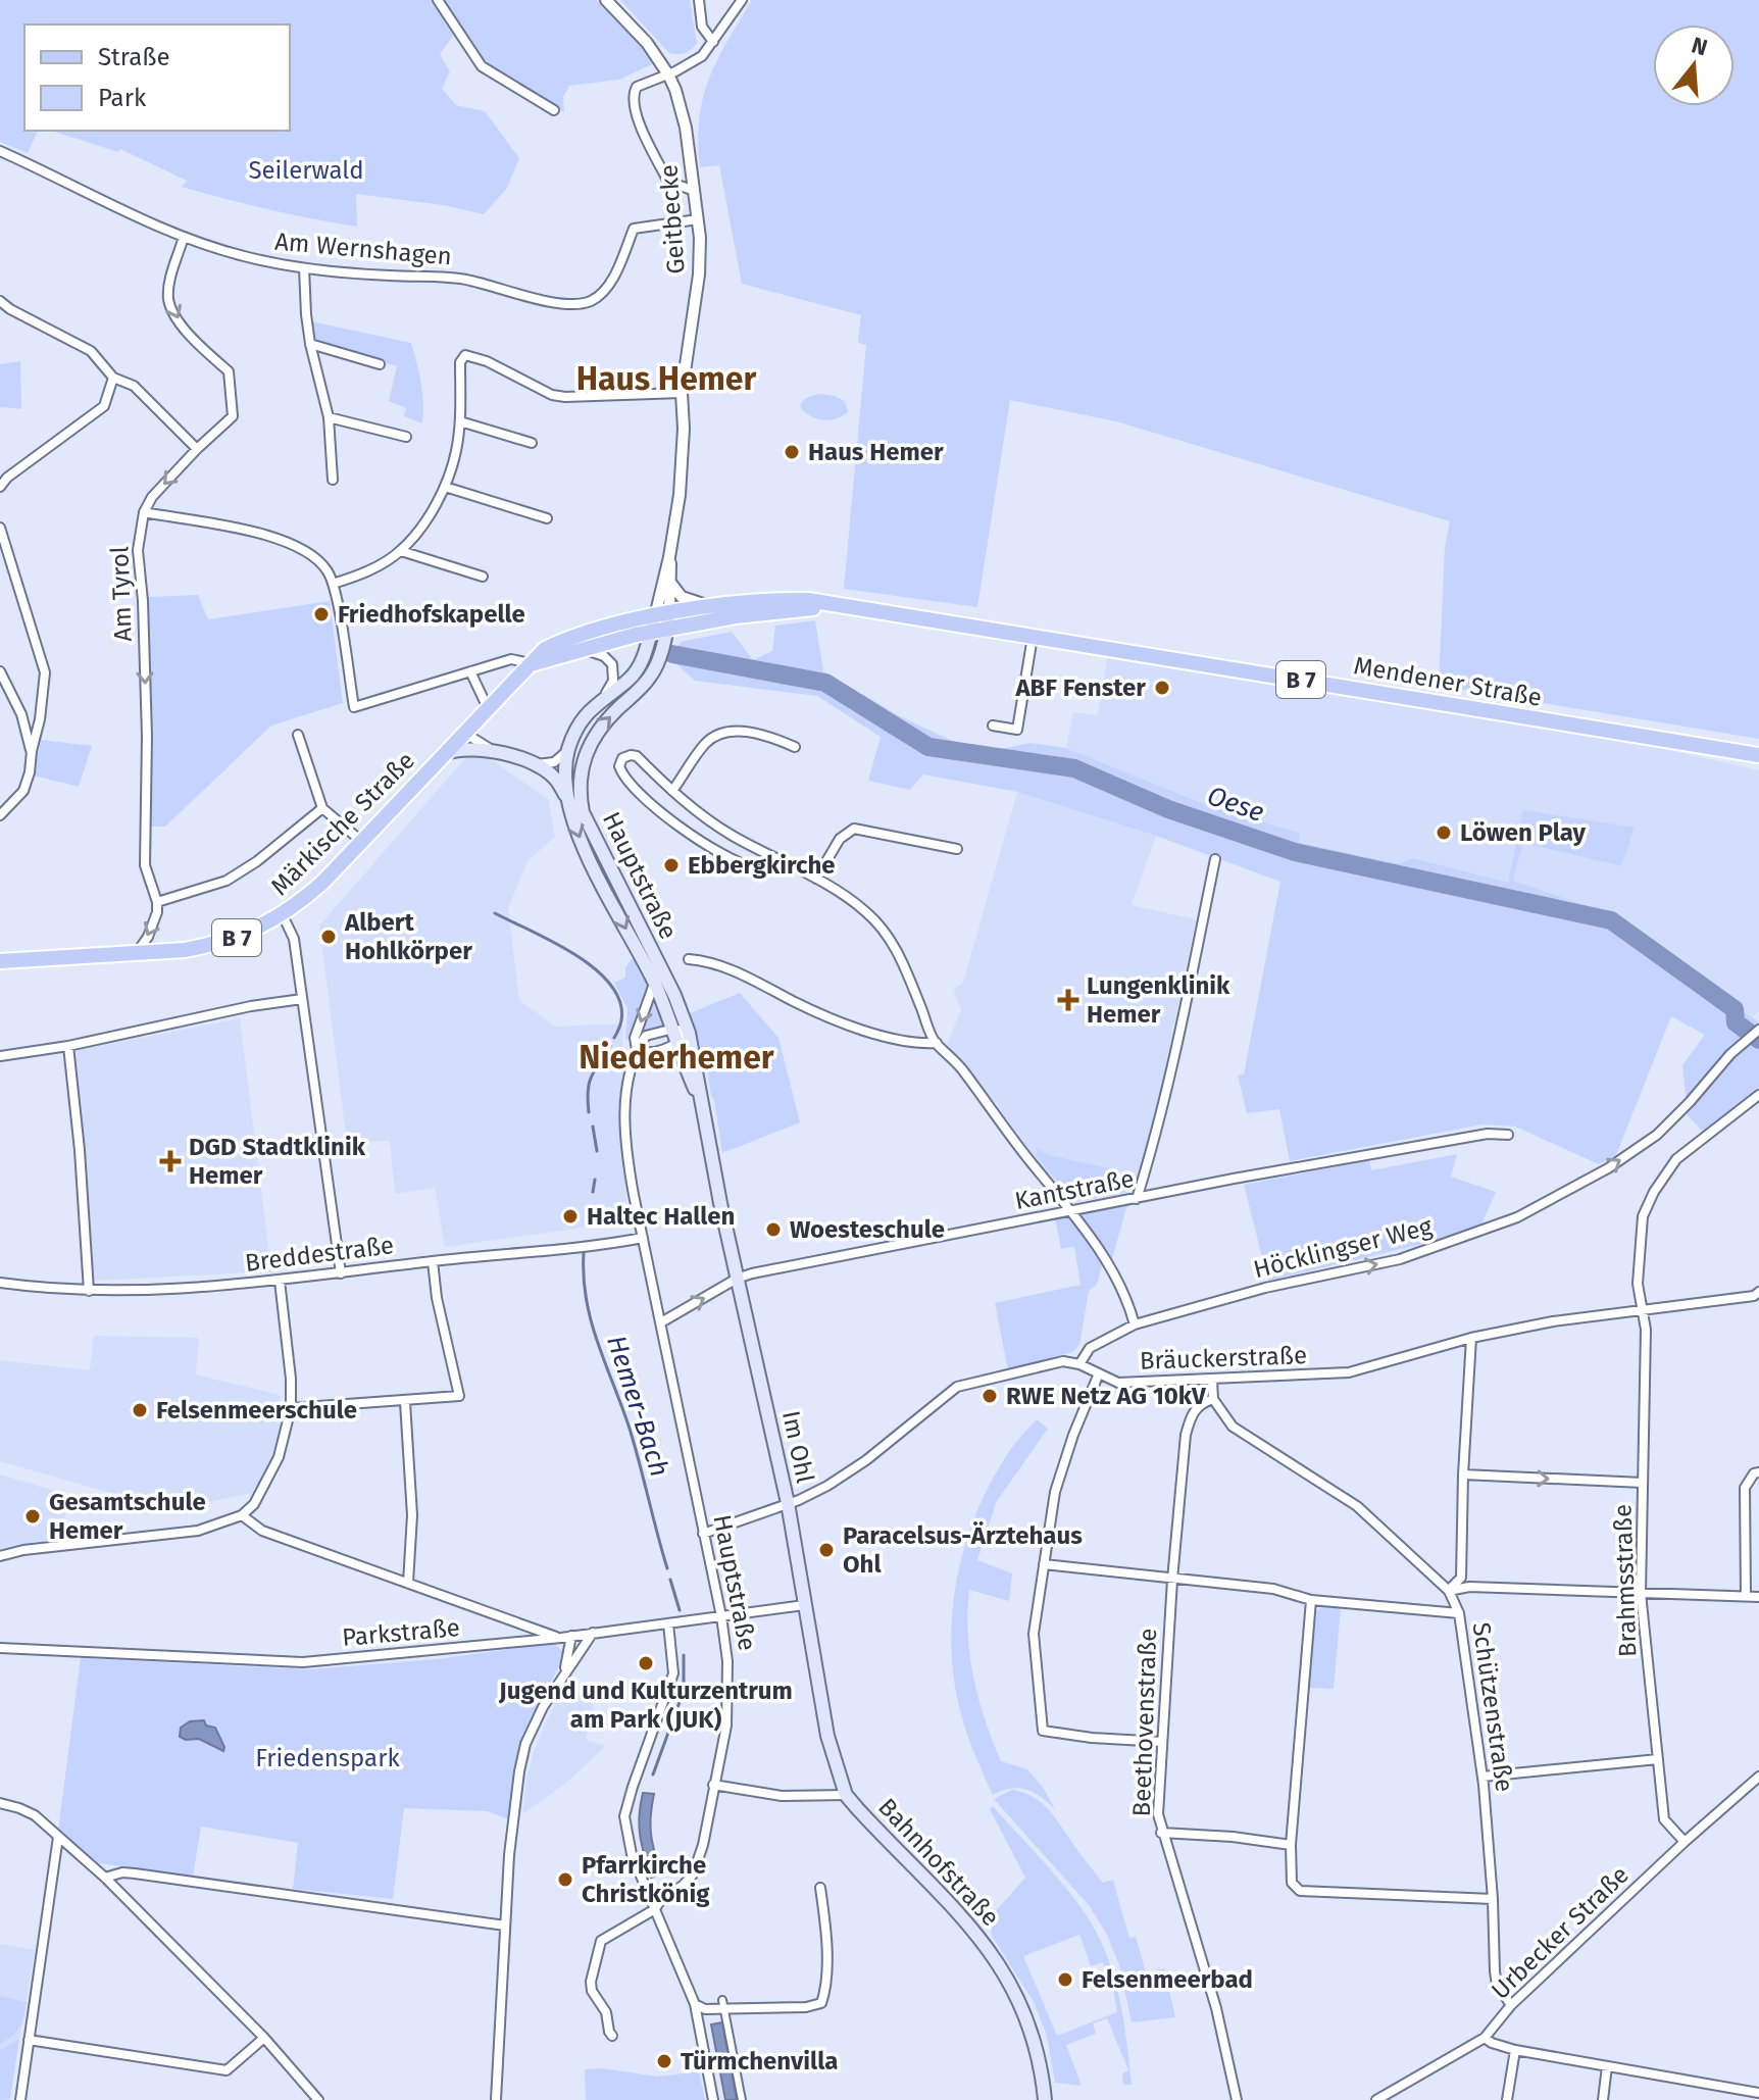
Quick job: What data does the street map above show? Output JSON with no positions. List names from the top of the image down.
{
  "streets": {
    "main road": [
      "B 7",
      "Mendener Straße",
      "Märkische Straße",
      "Hauptstraße",
      "Im Ohl",
      "Bahnhofstraße"
    ],
    "street": [
      "Geitbecke",
      "Am Wernshagen",
      "Am Tyrol",
      "Kantstraße",
      "Höcklingser Weg",
      "Breddestraße",
      "Bräuckerstraße",
      "Brahmsstraße",
      "Parkstraße",
      "Schützenstraße",
      "Beethovenstraße",
      "Urbecker Straße"
    ]
  },
  "crossings": [
    ["Geitbecke", "Am Wernshagen"],
    ["Geitbecke", "Mendener Straße"],
    ["Geitbecke", "Märkische Straße"],
    ["Geitbecke", "Hauptstraße"],
    ["Am Wernshagen", "Am Tyrol"],
    ["Mendener Straße", "Märkische Straße"],
    ["Mendener Straße", "Hauptstraße"],
    ["Märkische Straße", "Hauptstraße"],
    ["Hauptstraße", "Kantstraße"],
    ["Hauptstraße", "Breddestraße"],
    ["Hauptstraße", "Bräuckerstraße"],
    ["Hauptstraße", "Im Ohl"],
    ["Hauptstraße", "Parkstraße"],
    ["Kantstraße", "Im Ohl"],
    ["Höcklingser Weg", "Bräuckerstraße"],
    ["Bräuckerstraße", "Im Ohl"],
    ["Bräuckerstraße", "Brahmsstraße"],
    ["Im Ohl", "Parkstraße"],
    ["Im Ohl", "Bahnhofstraße"],
    ["Brahmsstraße", "Urbecker Straße"],
    ["Schützenstraße", "Beethovenstraße"],
    ["Schützenstraße", "Urbecker Straße"]
  ],
  "one_way": ["Am Tyrol", "Höcklingser Weg"],
  "districts": ["Haus Hemer", "Niederhemer"],
  "water": ["Oese", "Hemer-Bach"],
  "parks": ["Seilerwald", "Friedenspark"],
  "places": {
    "other": [
      "Haus Hemer",
      "Friedhofskapelle",
      "ABF Fenster",
      "Löwen Play",
      "Ebbergkirche",
      "Albert Hohlkörper",
      "Haltec Hallen",
      "Woesteschule",
      "RWE Netz AG 10kV",
      "Felsenmeerschule",
      "Gesamtschule Hemer",
      "Paracelsus-Ärztehaus Ohl",
      "Jugend und Kulturzentrum am Park (JUK)",
      "Pfarrkirche Christkönig",
      "Felsenmeerbad",
      "Türmchenvilla"
    ],
    "health": ["Lungenklinik Hemer", "DGD Stadtklinik Hemer"]
  },
  "legend": ["Straße", "Park"],
  "north": "top"
}
